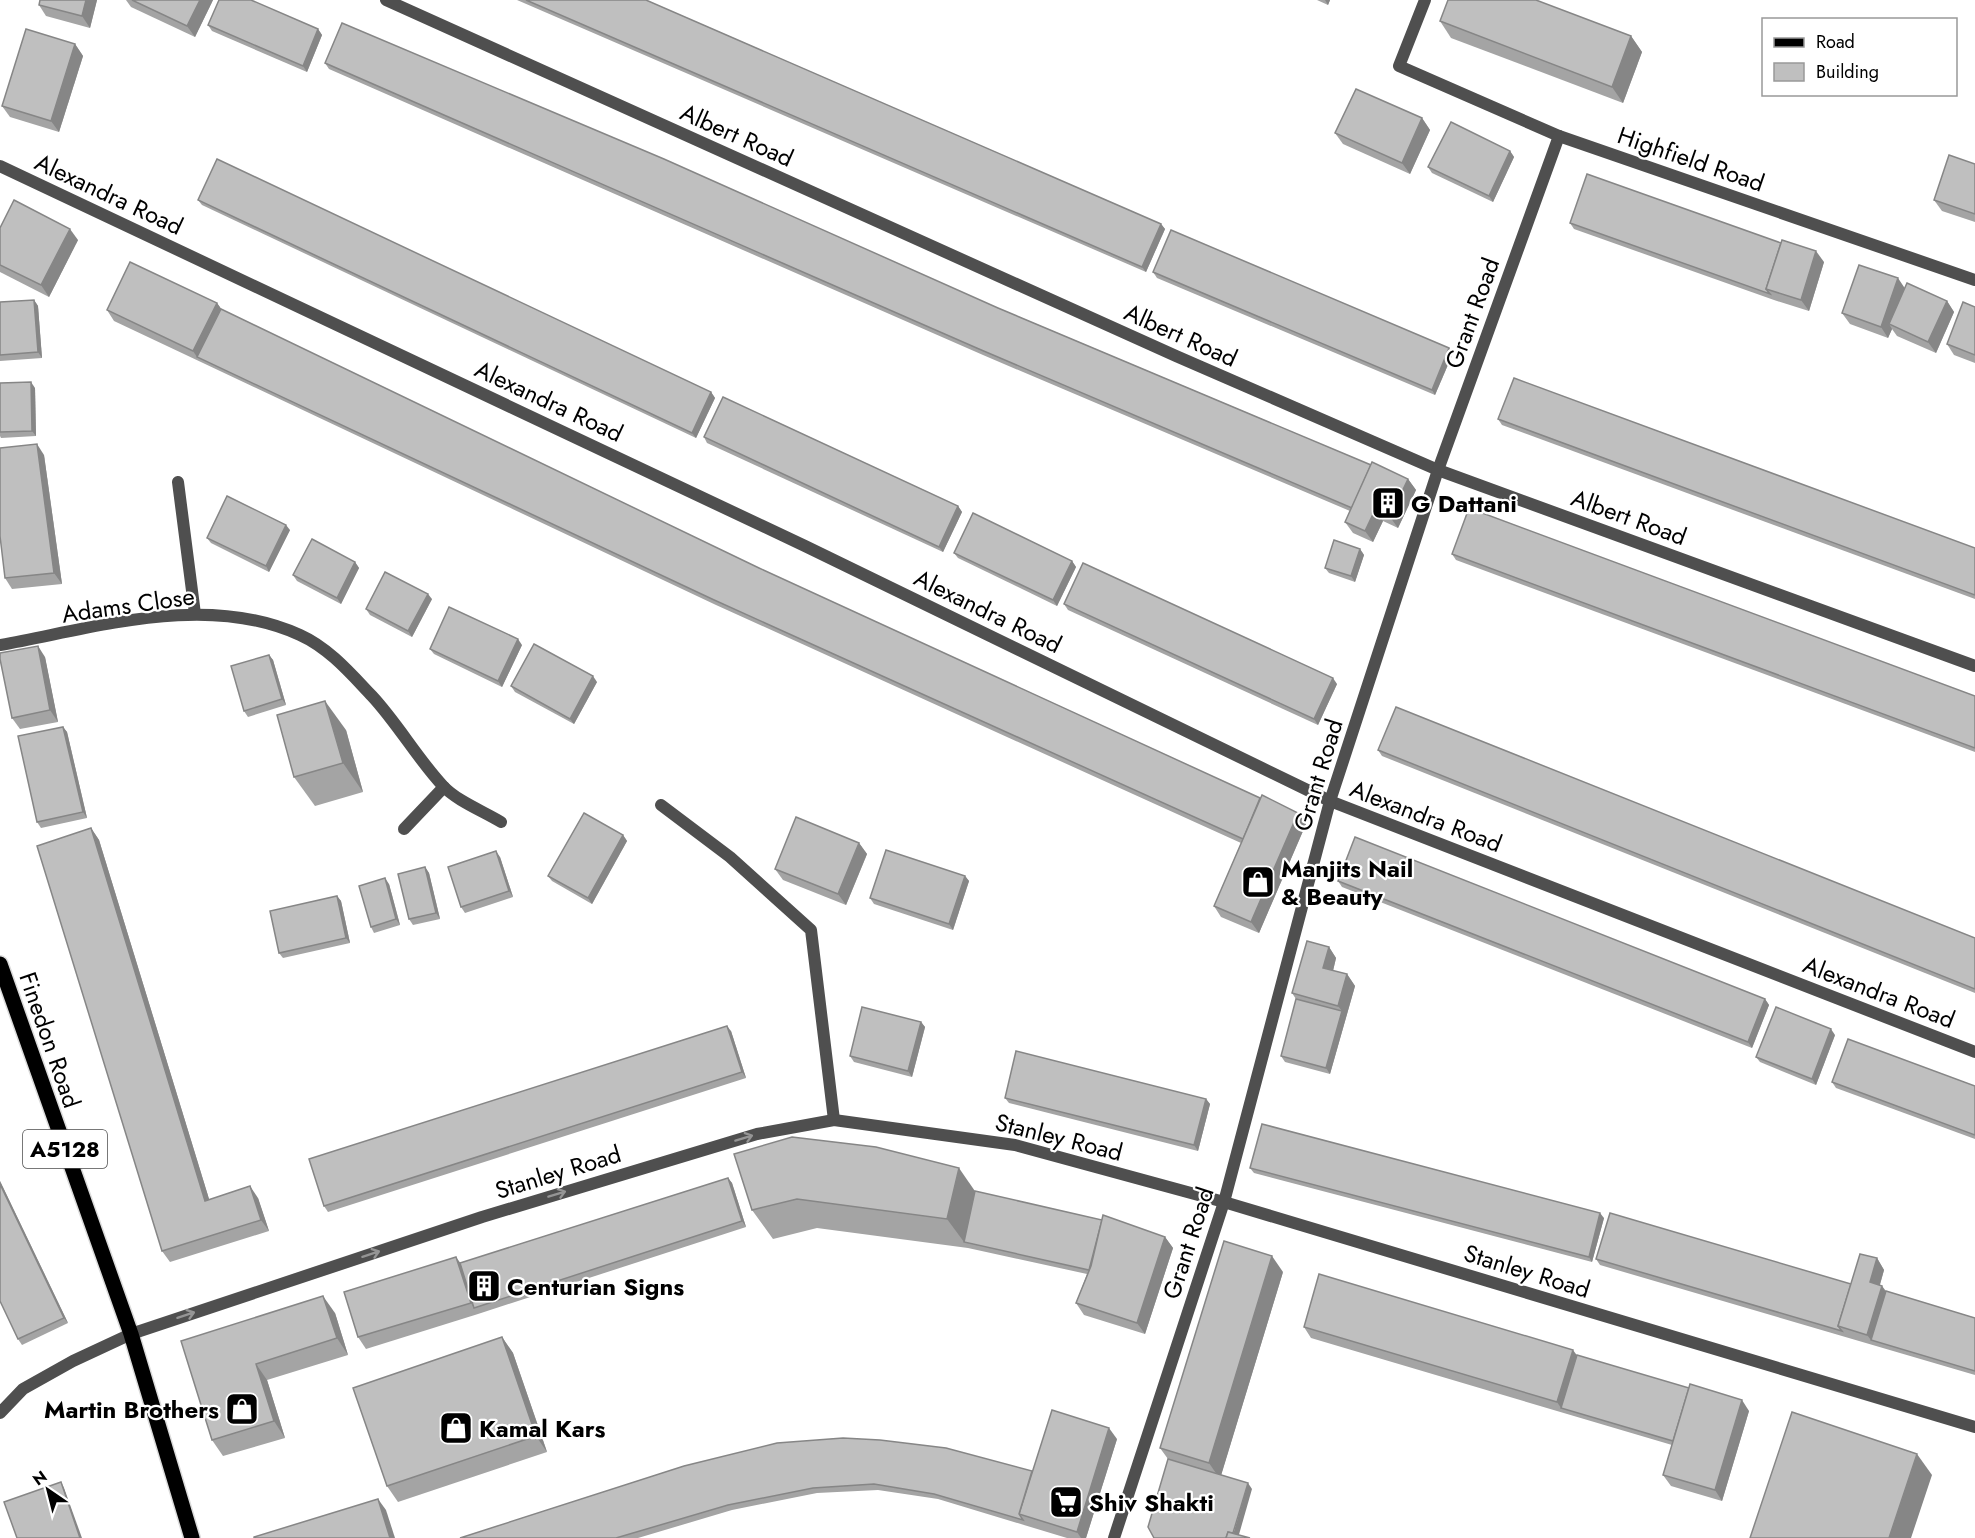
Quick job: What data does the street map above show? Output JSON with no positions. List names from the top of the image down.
{
  "streets": {
    "main road": ["Finedon Road", "A5128"],
    "street": [
      "Albert Road",
      "Highfield Road",
      "Alexandra Road",
      "Grant Road",
      "Adams Close",
      "Stanley Road"
    ]
  },
  "crossings": [
    ["Albert Road", "Grant Road"],
    ["Highfield Road", "Grant Road"],
    ["Alexandra Road", "Grant Road"],
    ["Grant Road", "Stanley Road"],
    ["Finedon Road", "Stanley Road"],
    ["Finedon Road", "A5128"],
    ["Stanley Road", "A5128"]
  ],
  "one_way": ["Stanley Road"],
  "places": {
    "building": ["G Dattani", "Centurian Signs"],
    "shop": ["Manjits Nail & Beauty", "Martin Brothers", "Kamal Kars"],
    "supermarket": ["Shiv Shakti"]
  },
  "legend": ["Road", "Building"],
  "north": "top left"
}
